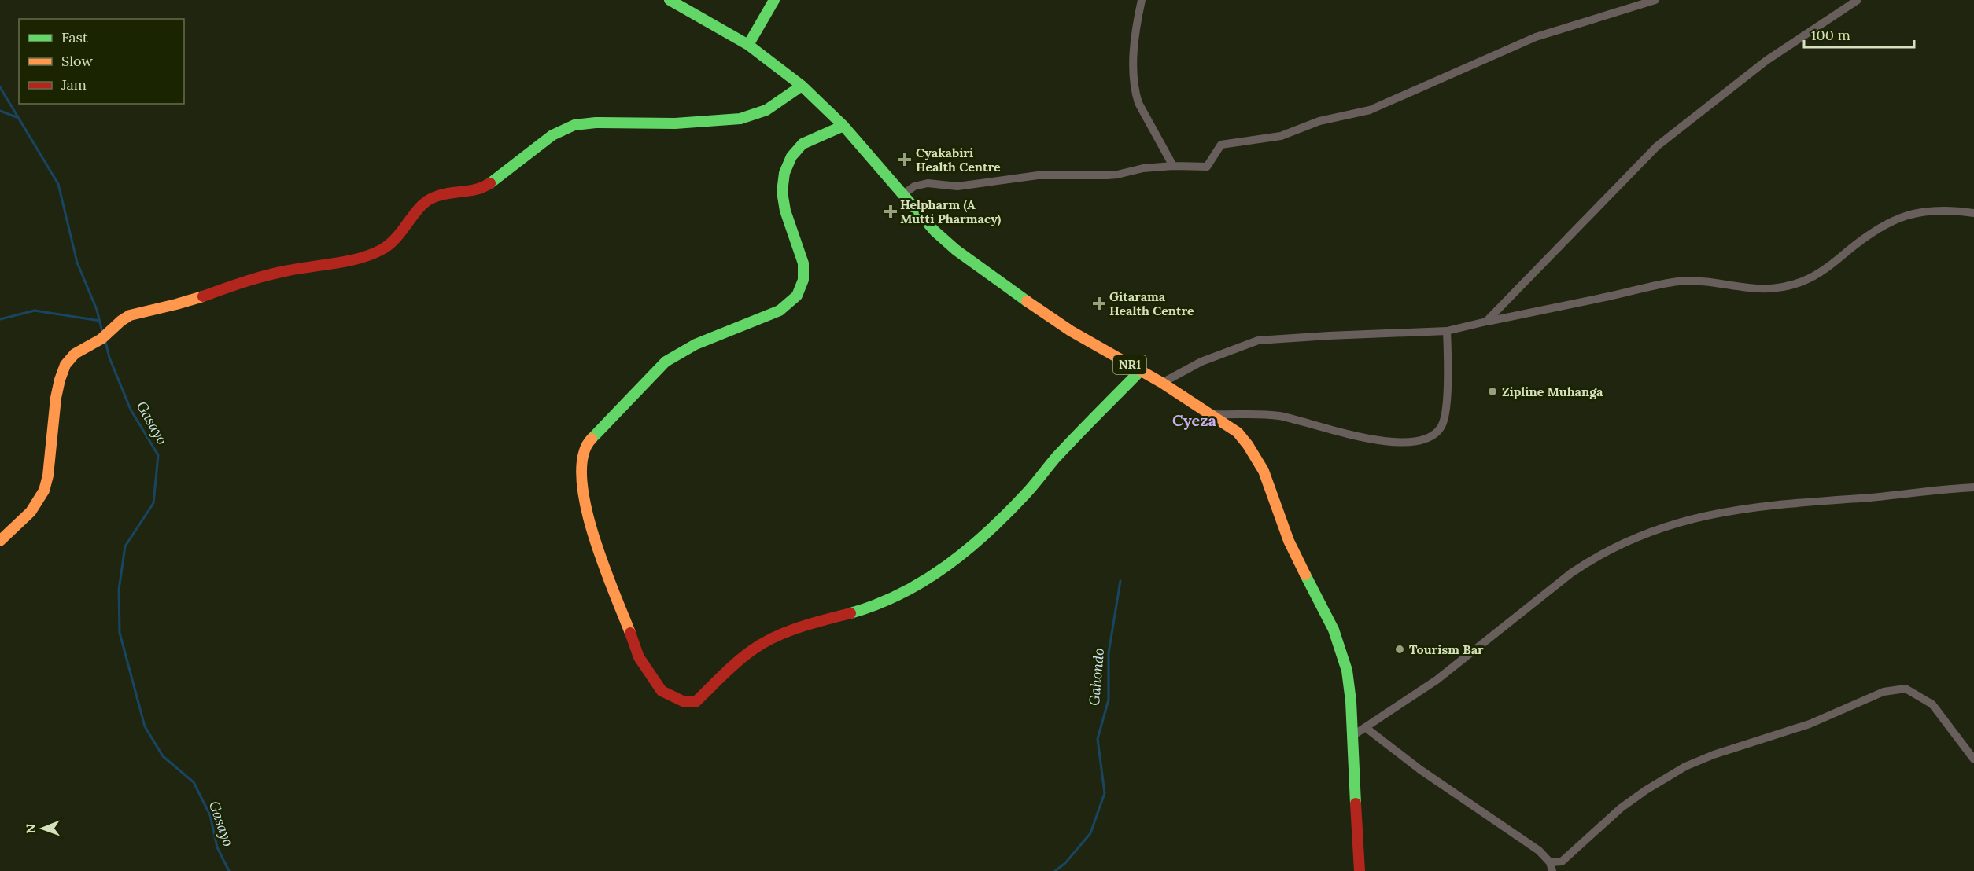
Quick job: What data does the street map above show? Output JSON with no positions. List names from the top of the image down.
{
  "streets": {
    "main road": ["NR1"]
  },
  "districts": ["Cyeza"],
  "water": ["Gasayo", "Gahondo"],
  "places": {
    "health": ["Cyakabiri Health Centre", "Helpharm (A Mutti Pharmacy)", "Gitarama Health Centre"],
    "other": ["Zipline Muhanga", "Tourism Bar"]
  },
  "legend": ["Fast", "Slow", "Jam"],
  "scale_bar": "100 m",
  "north": "left"
}
